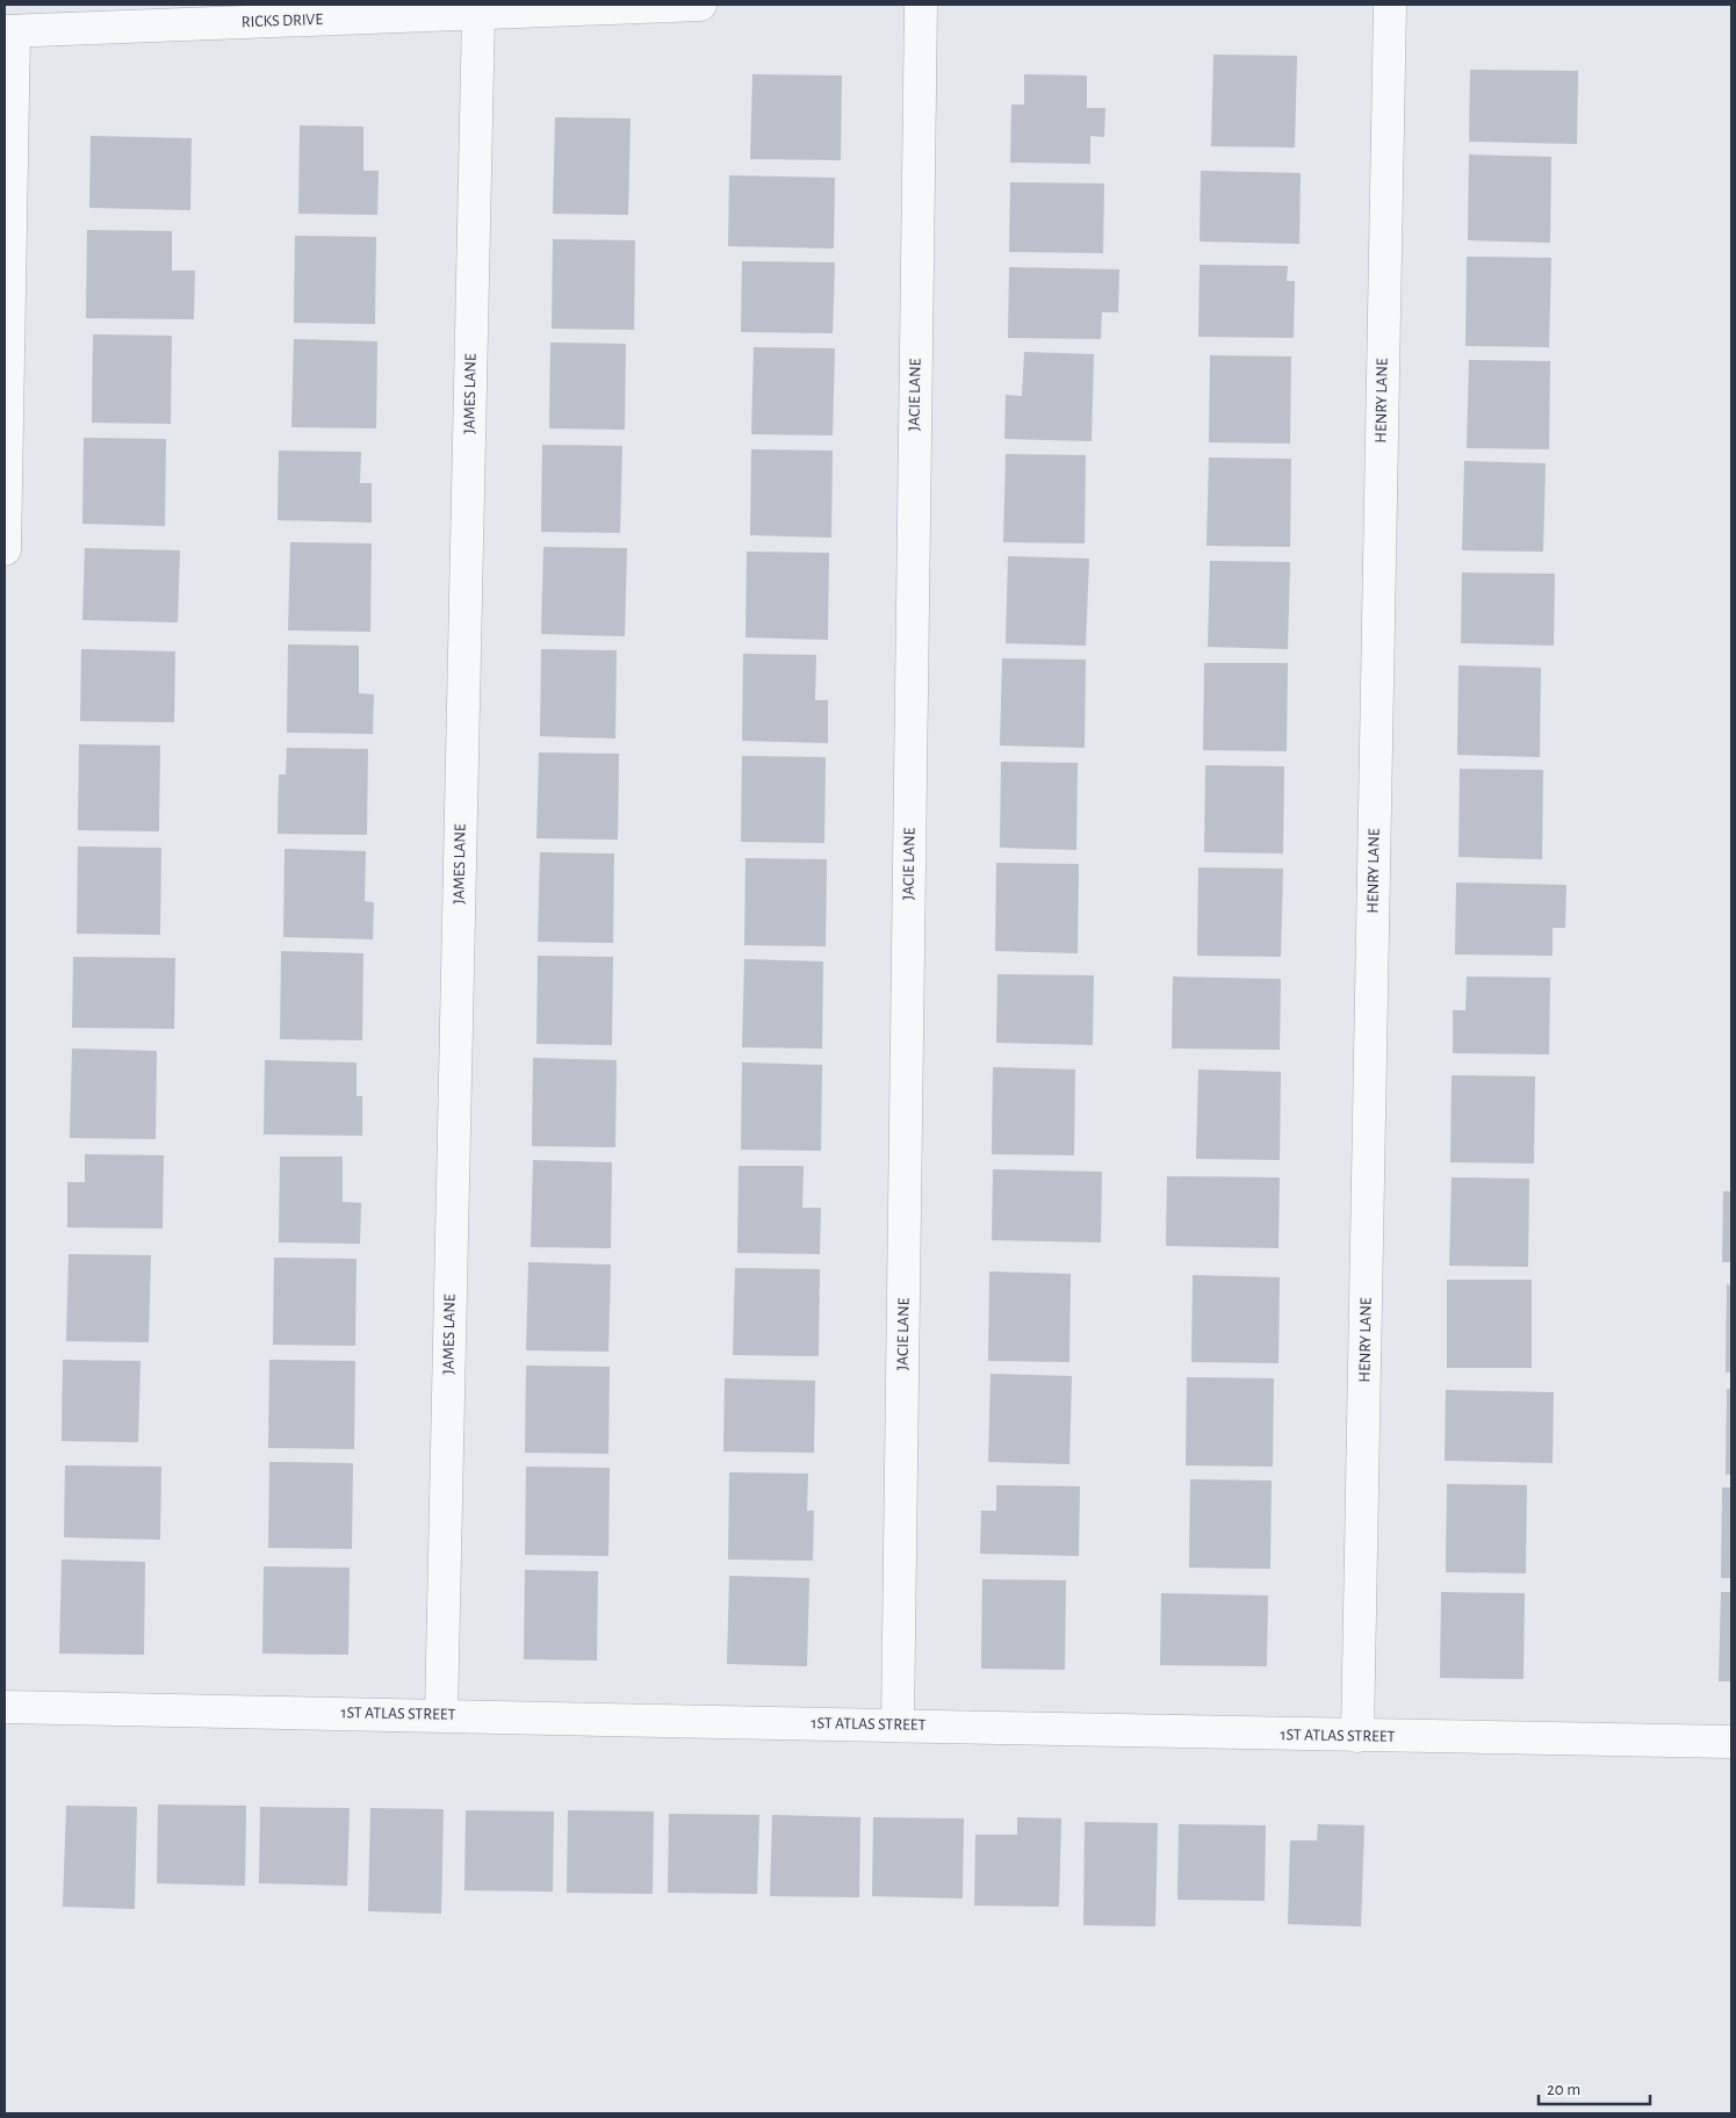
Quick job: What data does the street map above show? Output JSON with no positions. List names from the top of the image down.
{
  "streets": {
    "street": [
      "RICKS DRIVE",
      "JAMES LANE",
      "JACIE LANE",
      "HENRY LANE",
      "1ST ATLAS STREET"
    ]
  },
  "crossings": [
    ["RICKS DRIVE", "JAMES LANE"],
    ["JAMES LANE", "1ST ATLAS STREET"],
    ["JACIE LANE", "1ST ATLAS STREET"],
    ["HENRY LANE", "1ST ATLAS STREET"]
  ],
  "scale_bar": "20 m"
}
